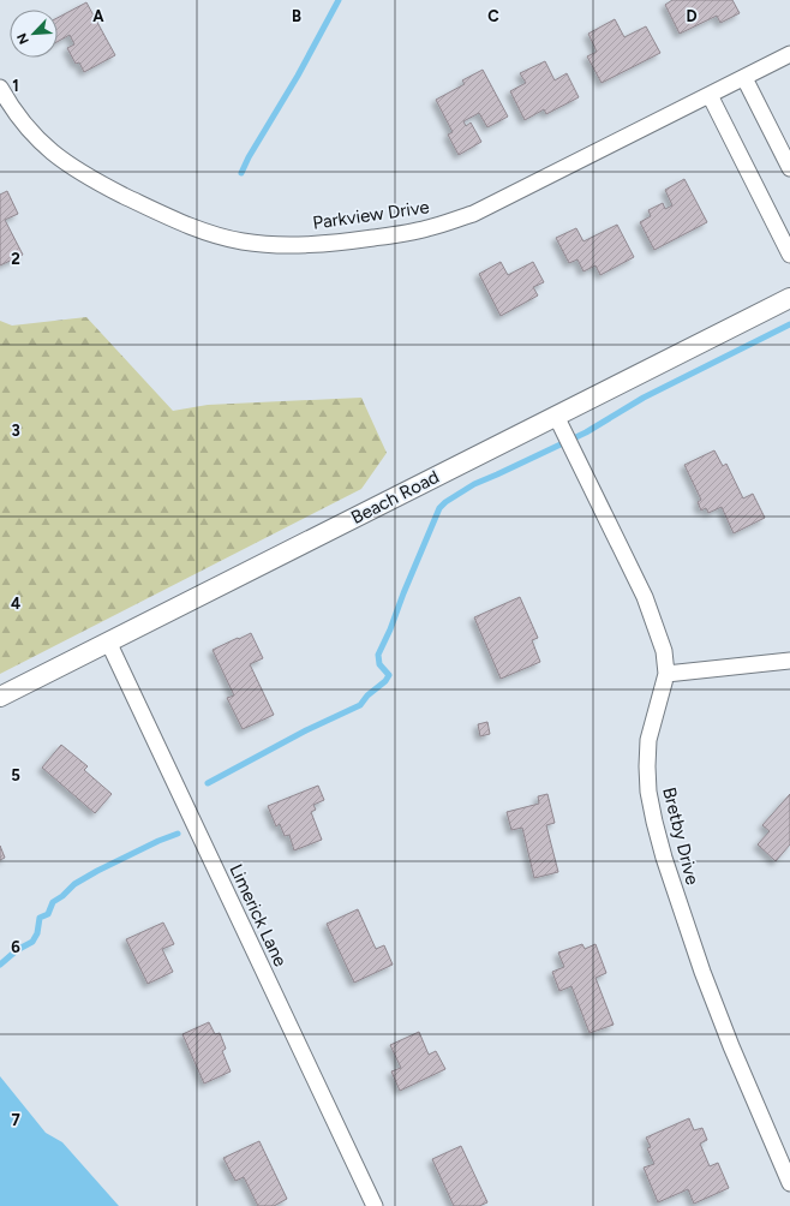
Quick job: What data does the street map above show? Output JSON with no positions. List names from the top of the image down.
{
  "streets": {
    "street": [
      "Parkview Drive",
      "Beach Road",
      "Bretby Drive",
      "Limerick Lane"
    ]
  },
  "crossings": [
    ["Beach Road", "Bretby Drive"],
    ["Beach Road", "Limerick Lane"]
  ],
  "north": "bottom left",
  "grid": {
    "columns": [
      "A",
      "B",
      "C",
      "D"
    ],
    "rows": [
      "1",
      "2",
      "3",
      "4",
      "5",
      "6",
      "7"
    ]
  }
}
